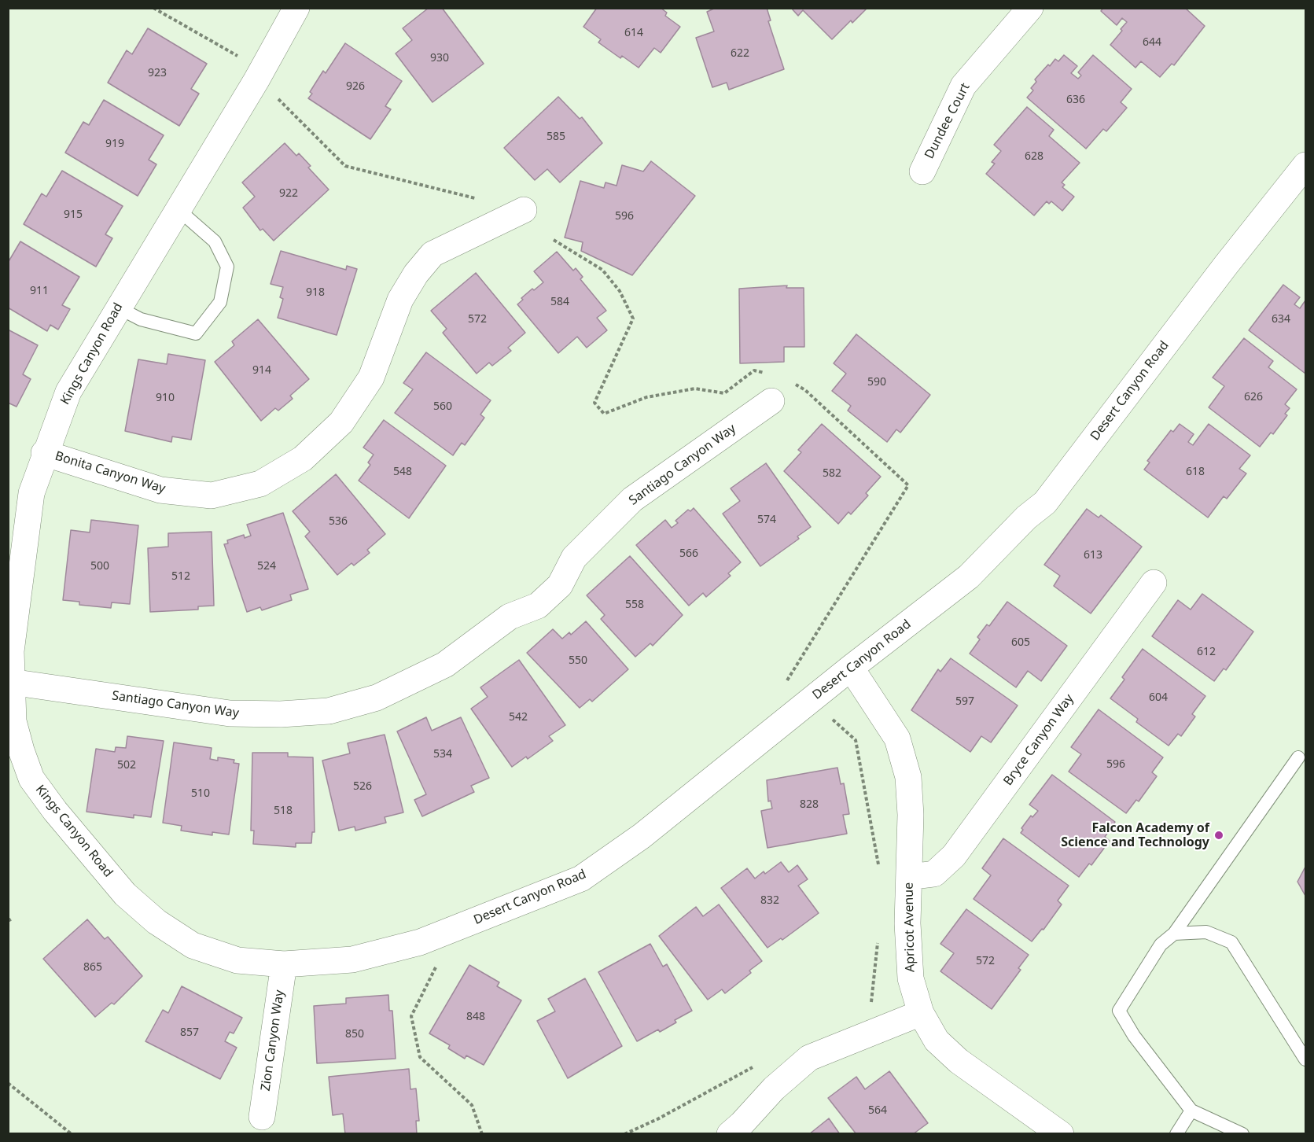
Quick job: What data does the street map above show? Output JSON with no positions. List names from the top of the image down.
{
  "streets": {
    "street": [
      "Dundee Court",
      "Kings Canyon Road",
      "Desert Canyon Road",
      "Santiago Canyon Way",
      "Bonita Canyon Way",
      "Bryce Canyon Way",
      "Apricot Avenue",
      "Zion Canyon Way"
    ]
  },
  "crossings": [
    ["Kings Canyon Road", "Desert Canyon Road"],
    ["Kings Canyon Road", "Santiago Canyon Way"],
    ["Kings Canyon Road", "Bonita Canyon Way"],
    ["Kings Canyon Road", "Zion Canyon Way"],
    ["Desert Canyon Road", "Apricot Avenue"],
    ["Desert Canyon Road", "Zion Canyon Way"],
    ["Bryce Canyon Way", "Apricot Avenue"]
  ],
  "places": ["Falcon Academy of Science and Technology"],
  "house_numbers": [
    "614",
    "644",
    "622",
    "930",
    "923",
    "926",
    "636",
    "585",
    "919",
    "628",
    "922",
    "915",
    "596",
    "911",
    "918",
    "584",
    "572",
    "634",
    "914",
    "590",
    "626",
    "910",
    "560",
    "548",
    "618",
    "582",
    "574",
    "536",
    "566",
    "613",
    "500",
    "524",
    "512",
    "558",
    "605",
    "612",
    "550",
    "604",
    "597",
    "542",
    "534",
    "596",
    "502",
    "526",
    "510",
    "828",
    "518",
    "832",
    "572",
    "865",
    "848",
    "857",
    "850",
    "564"
  ]
}
